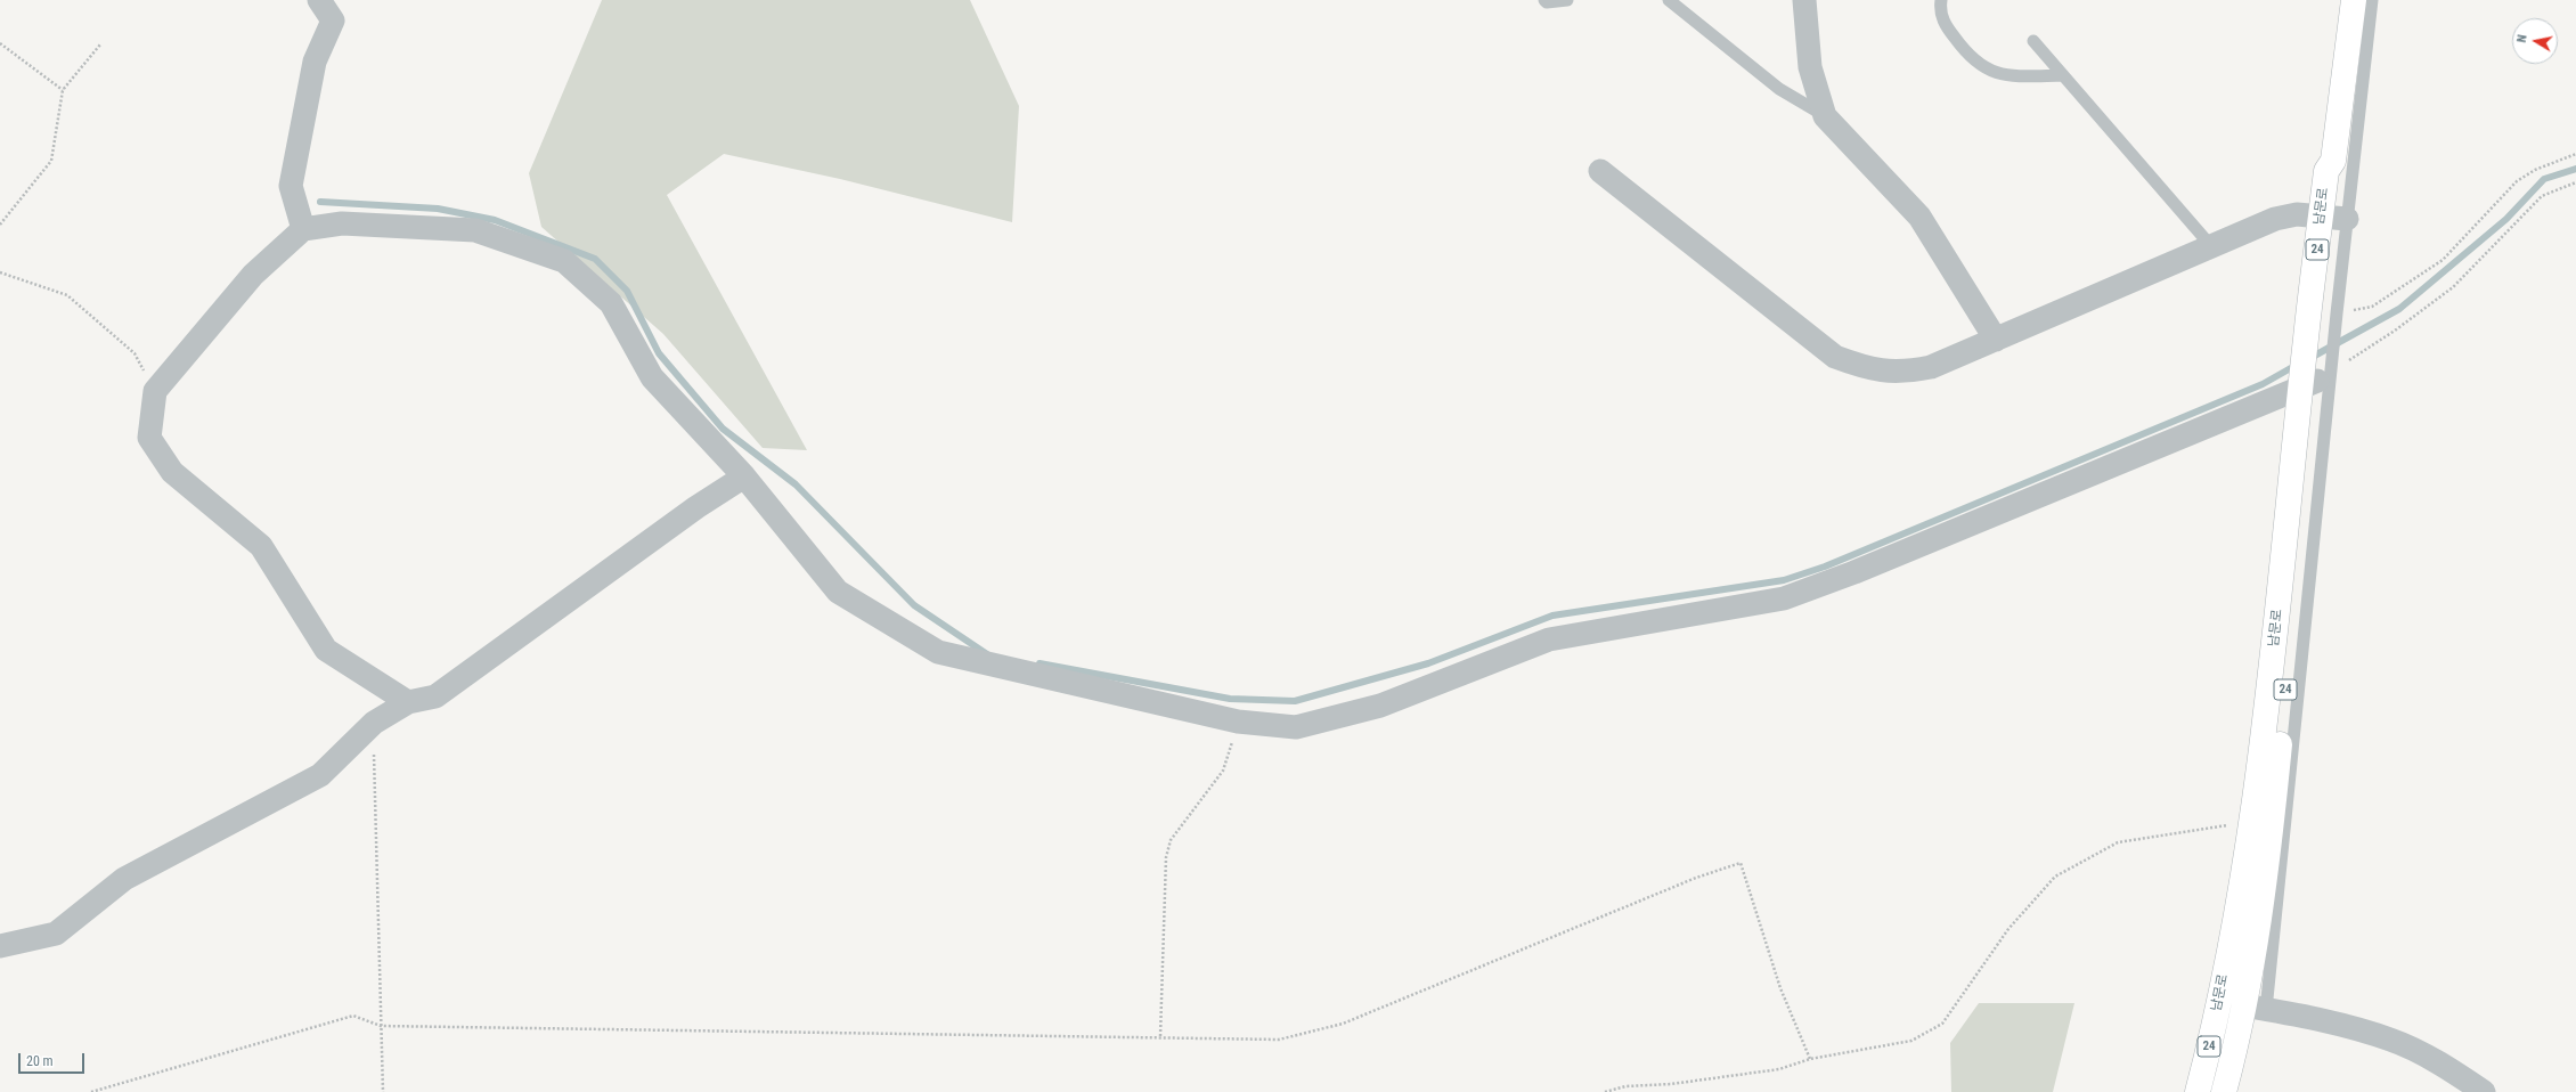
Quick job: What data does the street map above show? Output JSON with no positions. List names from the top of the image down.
{
  "streets": {
    "main road": ["남문로", "24"]
  },
  "scale_bar": "20 m",
  "north": "left"
}
